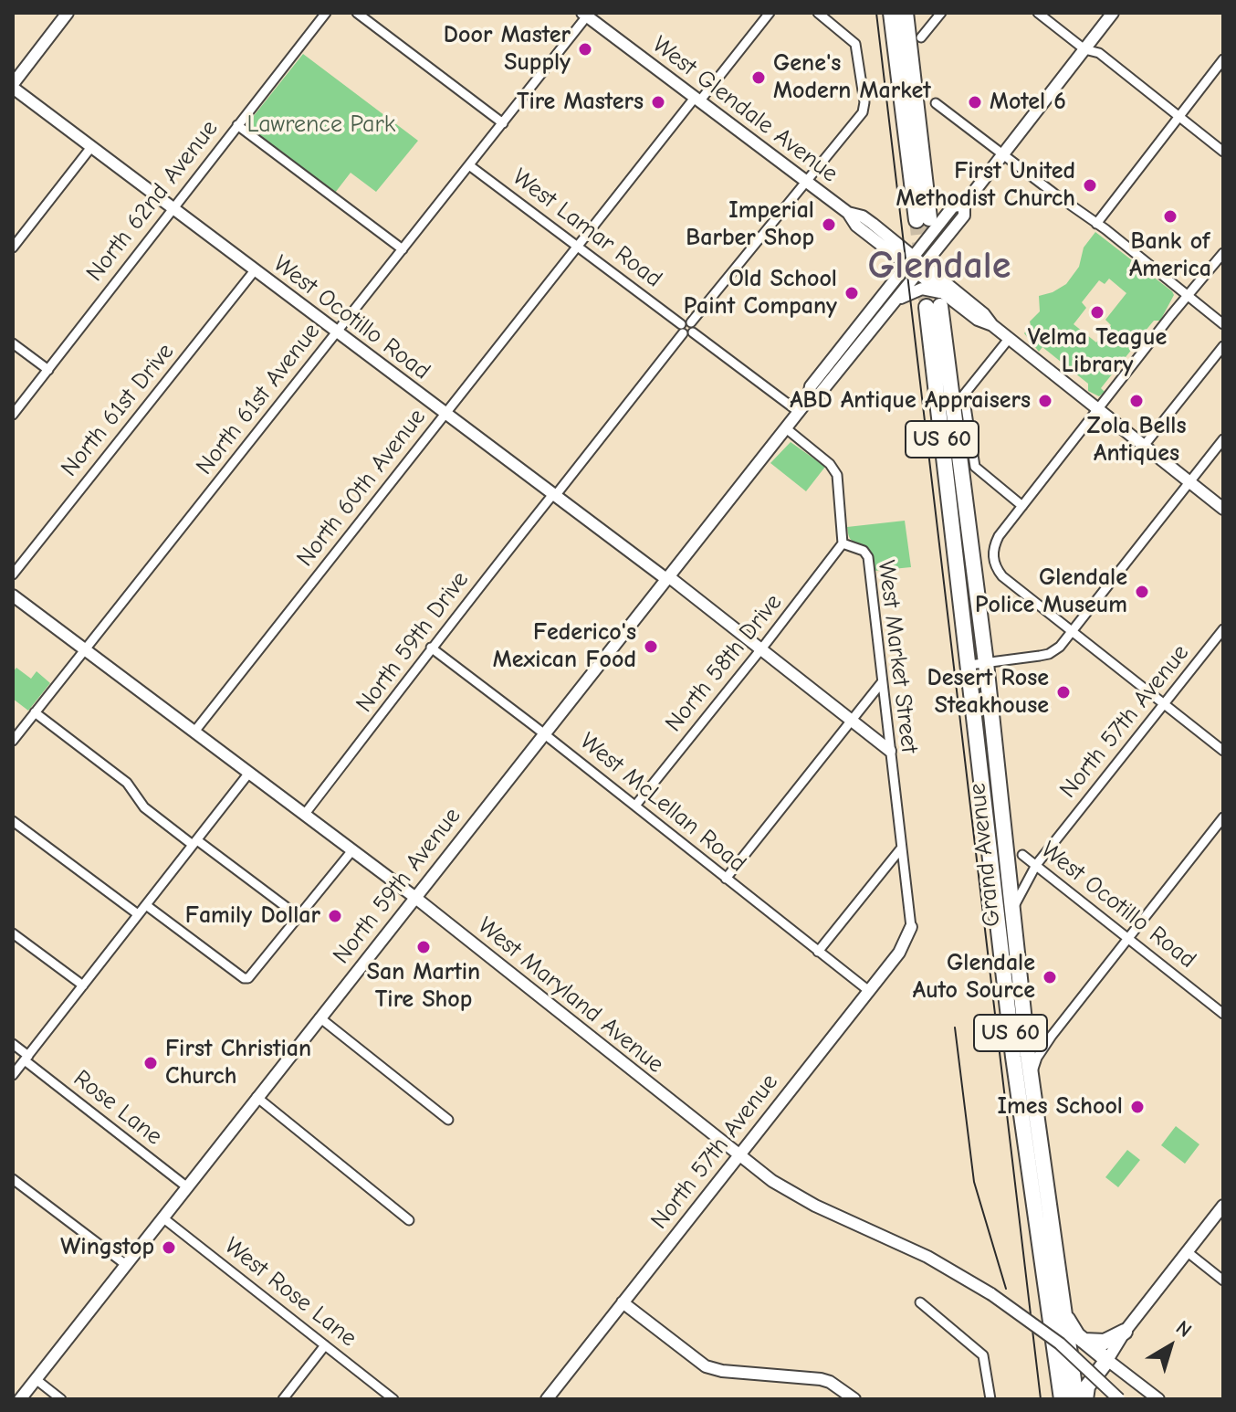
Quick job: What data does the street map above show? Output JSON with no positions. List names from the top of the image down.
{
  "streets": {
    "highway": ["US 60", "Grand Avenue"],
    "street": [
      "West Glendale Avenue",
      "North 62nd Avenue",
      "West Lamar Road",
      "West Ocotillo Road",
      "North 61st Avenue",
      "North 61st Drive",
      "North 60th Avenue",
      "North 59th Drive",
      "West Market Street",
      "North 58th Drive",
      "North 57th Avenue",
      "West McLellan Road",
      "North 59th Avenue",
      "West Maryland Avenue",
      "Rose Lane",
      "West Rose Lane"
    ]
  },
  "crossings": [
    ["West Glendale Avenue", "North 61st Avenue"],
    ["West Glendale Avenue", "North 60th Avenue"],
    ["West Glendale Avenue", "Grand Avenue"],
    ["West Glendale Avenue", "North 59th Avenue"],
    ["North 62nd Avenue", "West Ocotillo Road"],
    ["West Lamar Road", "North 61st Avenue"],
    ["West Lamar Road", "North 60th Avenue"],
    ["West Lamar Road", "North 59th Drive"],
    ["West Ocotillo Road", "North 61st Avenue"],
    ["West Ocotillo Road", "North 61st Drive"],
    ["West Ocotillo Road", "North 60th Avenue"],
    ["West Ocotillo Road", "North 59th Drive"],
    ["West Ocotillo Road", "West Market Street"],
    ["West Ocotillo Road", "North 58th Drive"],
    ["West Ocotillo Road", "North 57th Avenue"],
    ["West Ocotillo Road", "North 59th Avenue"],
    ["North 61st Avenue", "West Maryland Avenue"],
    ["North 60th Avenue", "West Maryland Avenue"],
    ["North 59th Drive", "West McLellan Road"],
    ["North 59th Drive", "West Maryland Avenue"],
    ["West Market Street", "North 58th Drive"],
    ["West Market Street", "North 57th Avenue"],
    ["West Market Street", "North 59th Avenue"],
    ["North 58th Drive", "West McLellan Road"],
    ["North 57th Avenue", "West McLellan Road"],
    ["North 57th Avenue", "Grand Avenue"],
    ["North 57th Avenue", "West Maryland Avenue"],
    ["West McLellan Road", "North 59th Avenue"],
    ["North 59th Avenue", "West Maryland Avenue"],
    ["North 59th Avenue", "Rose Lane"],
    ["North 59th Avenue", "West Rose Lane"]
  ],
  "districts": ["Glendale"],
  "parks": ["Lawrence Park"],
  "places": [
    "Door Master Supply",
    "Gene's Modern Market",
    "Tire Masters",
    "Motel 6",
    "First United Methodist Church",
    "Bank of America",
    "Imperial Barber Shop",
    "Old School Paint Company",
    "Velma Teague Library",
    "ABD Antique Appraisers",
    "Zola Bells Antiques",
    "Glendale Police Museum",
    "Federico's Mexican Food",
    "Desert Rose Steakhouse",
    "Family Dollar",
    "San Martin Tire Shop",
    "Glendale Auto Source",
    "First Christian Church",
    "Imes School",
    "Wingstop"
  ],
  "north": "top right"
}
